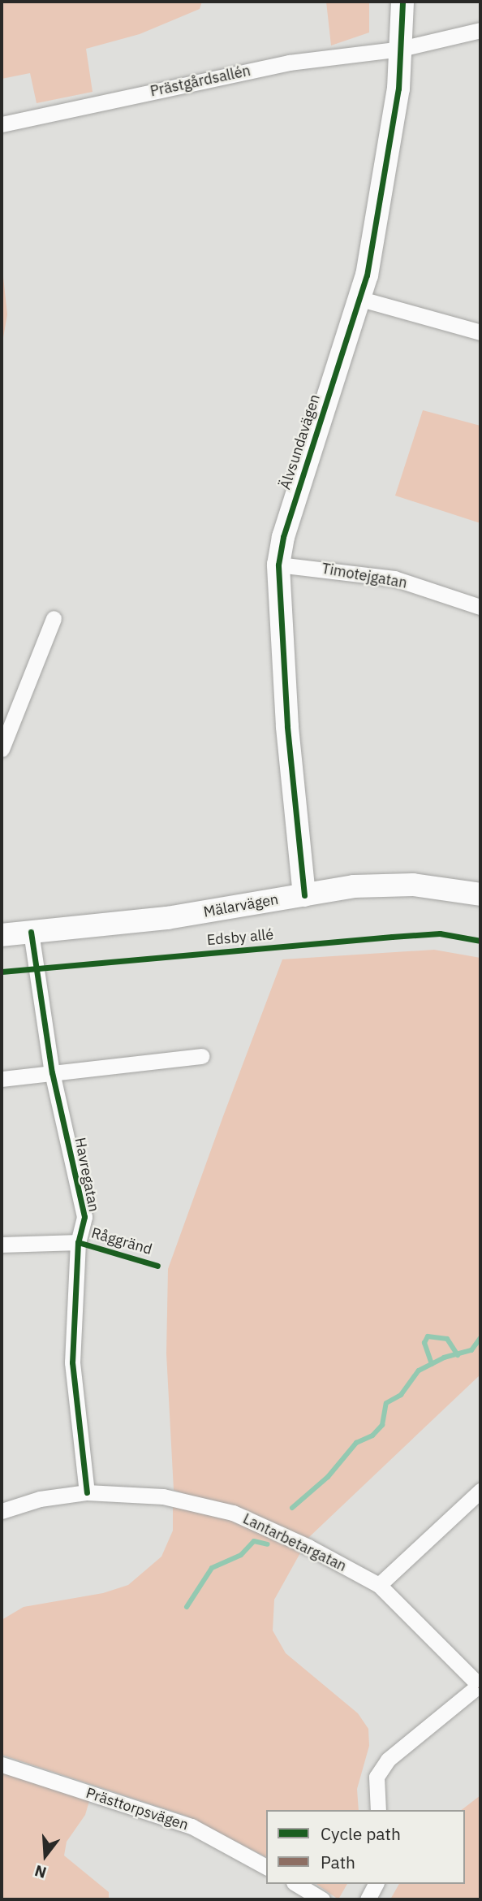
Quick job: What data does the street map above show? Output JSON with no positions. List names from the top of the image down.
{
  "streets": {
    "street": [
      "Prästgårdsallén",
      "Älvsundavägen",
      "Timotejgatan",
      "Mälarvägen",
      "Havregatan",
      "Lantarbetargatan",
      "Prästtorpsvägen"
    ],
    "cycle path": ["Edsby allé", "Råggränd"]
  },
  "crossings": [
    ["Prästgårdsallén", "Älvsundavägen"],
    ["Älvsundavägen", "Timotejgatan"],
    ["Älvsundavägen", "Mälarvägen"],
    ["Mälarvägen", "Havregatan"],
    ["Havregatan", "Lantarbetargatan"]
  ],
  "legend": ["Cycle path", "Path"],
  "north": "bottom"
}
